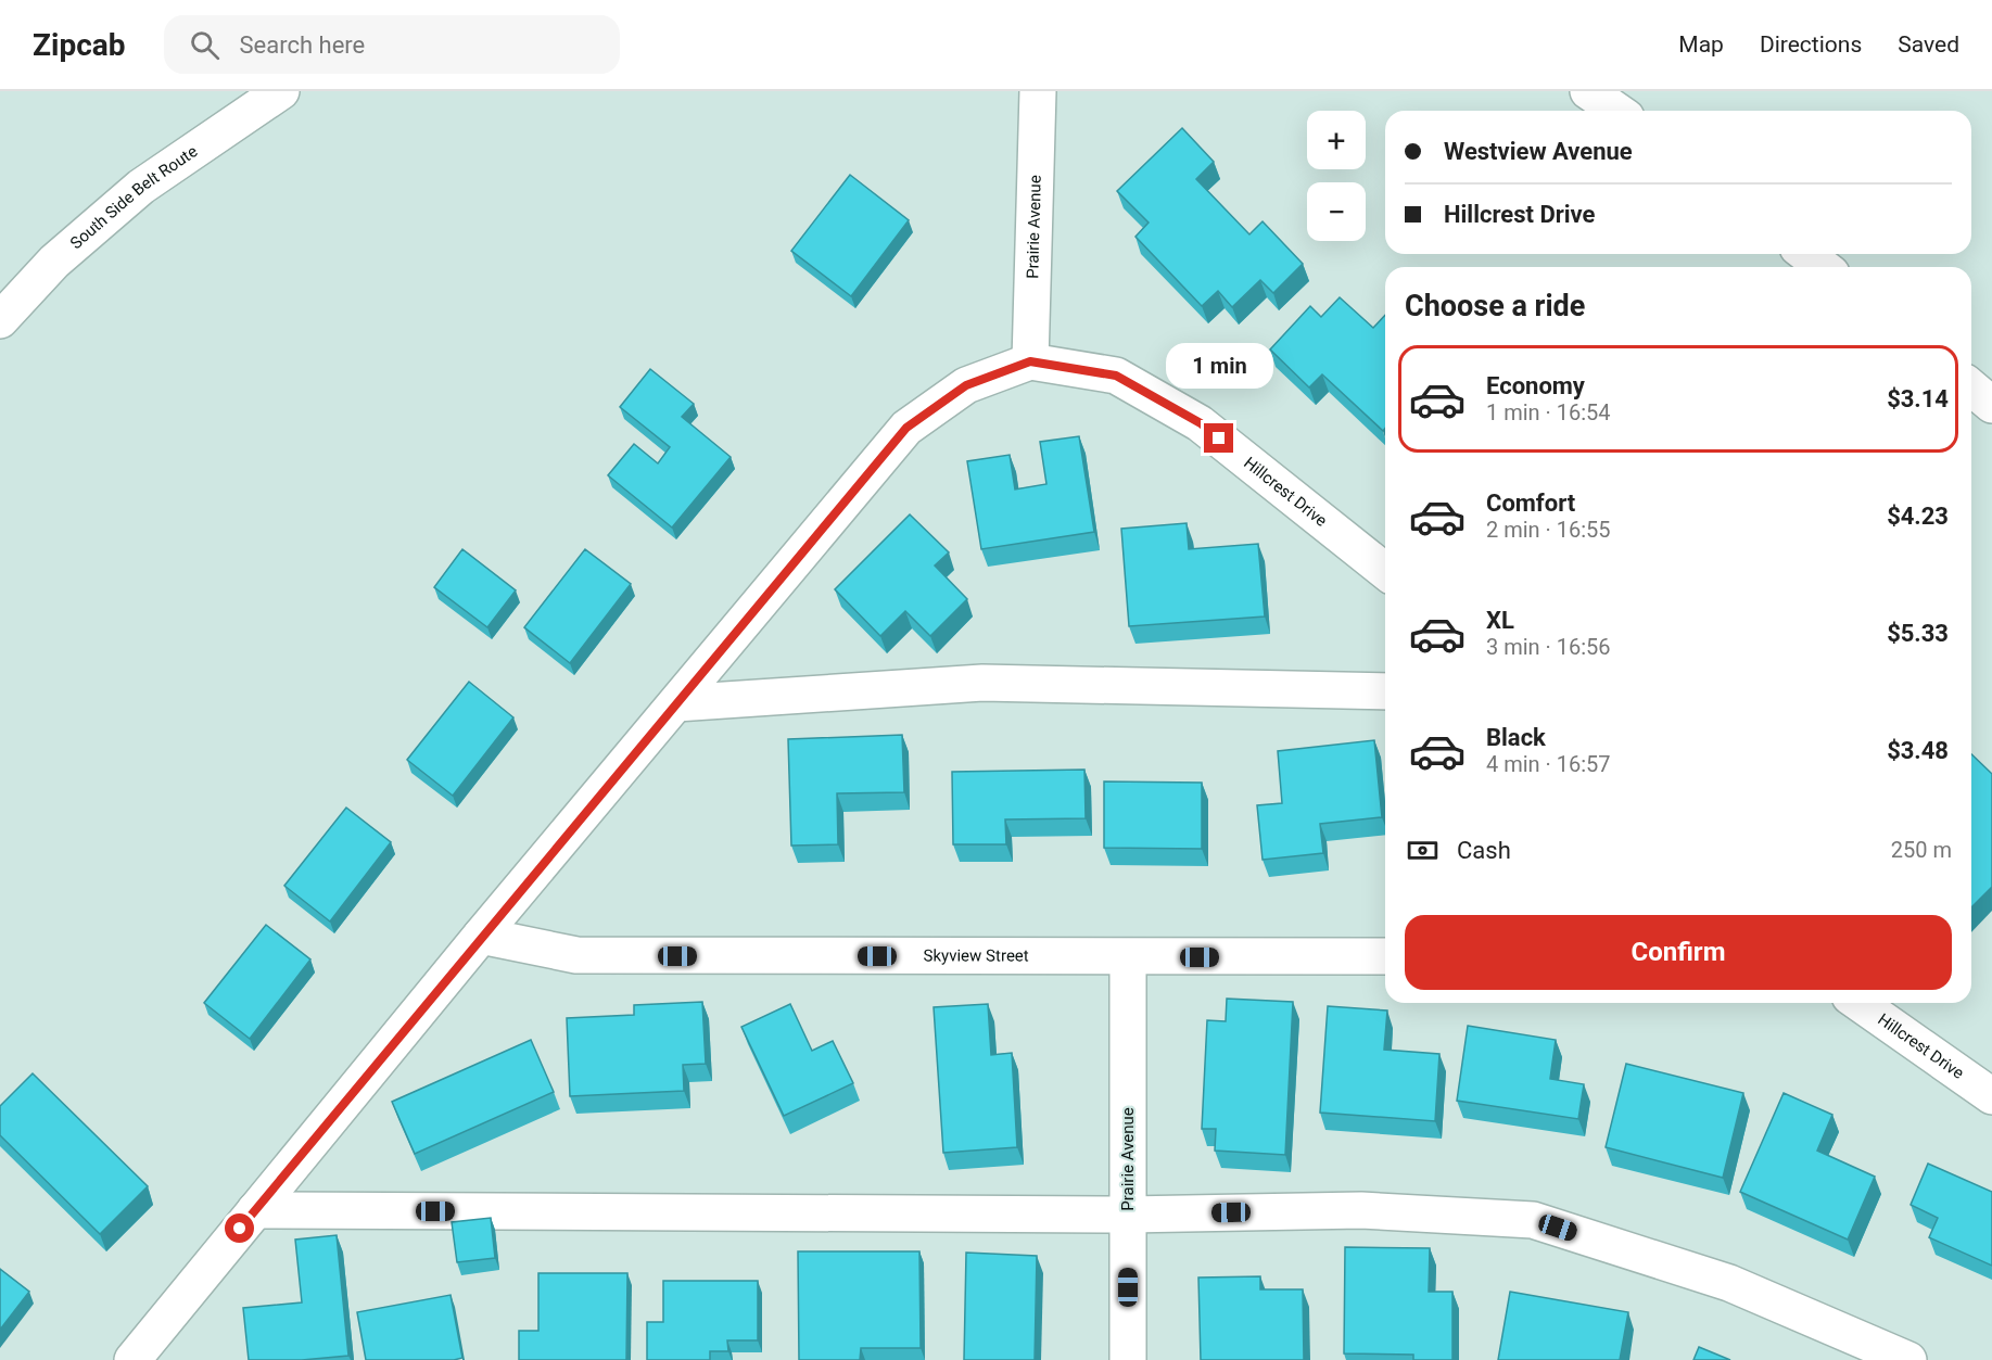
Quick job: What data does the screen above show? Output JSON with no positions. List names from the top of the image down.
{
  "streets": {
    "street": [
      "South Side Belt Route",
      "Prairie Avenue",
      "Hillcrest Drive",
      "Skyview Street"
    ]
  },
  "crossings": [
    ["Prairie Avenue", "Hillcrest Drive"],
    ["Prairie Avenue", "Skyview Street"]
  ],
  "page": {
    "header": "Zipcab",
    "search": "Search here",
    "nav": ["Map", "Directions", "Saved"],
    "map_buttons": ["+", "−"],
    "banner": ["Westview Avenue", "Hillcrest Drive"],
    "heading": "Choose a ride",
    "bubble": "1 min",
    "list": [
      {
        "name": "Economy",
        "note": "1 min · 16:54",
        "value": "$3.14"
      },
      {
        "name": "Comfort",
        "note": "2 min · 16:55",
        "value": "$4.23"
      },
      {
        "name": "XL",
        "note": "3 min · 16:56",
        "value": "$5.33"
      },
      {
        "name": "Black",
        "note": "4 min · 16:57",
        "value": "$3.48"
      }
    ],
    "pay": ["Cash", "250 m"],
    "buttons": "Confirm"
  }
}
